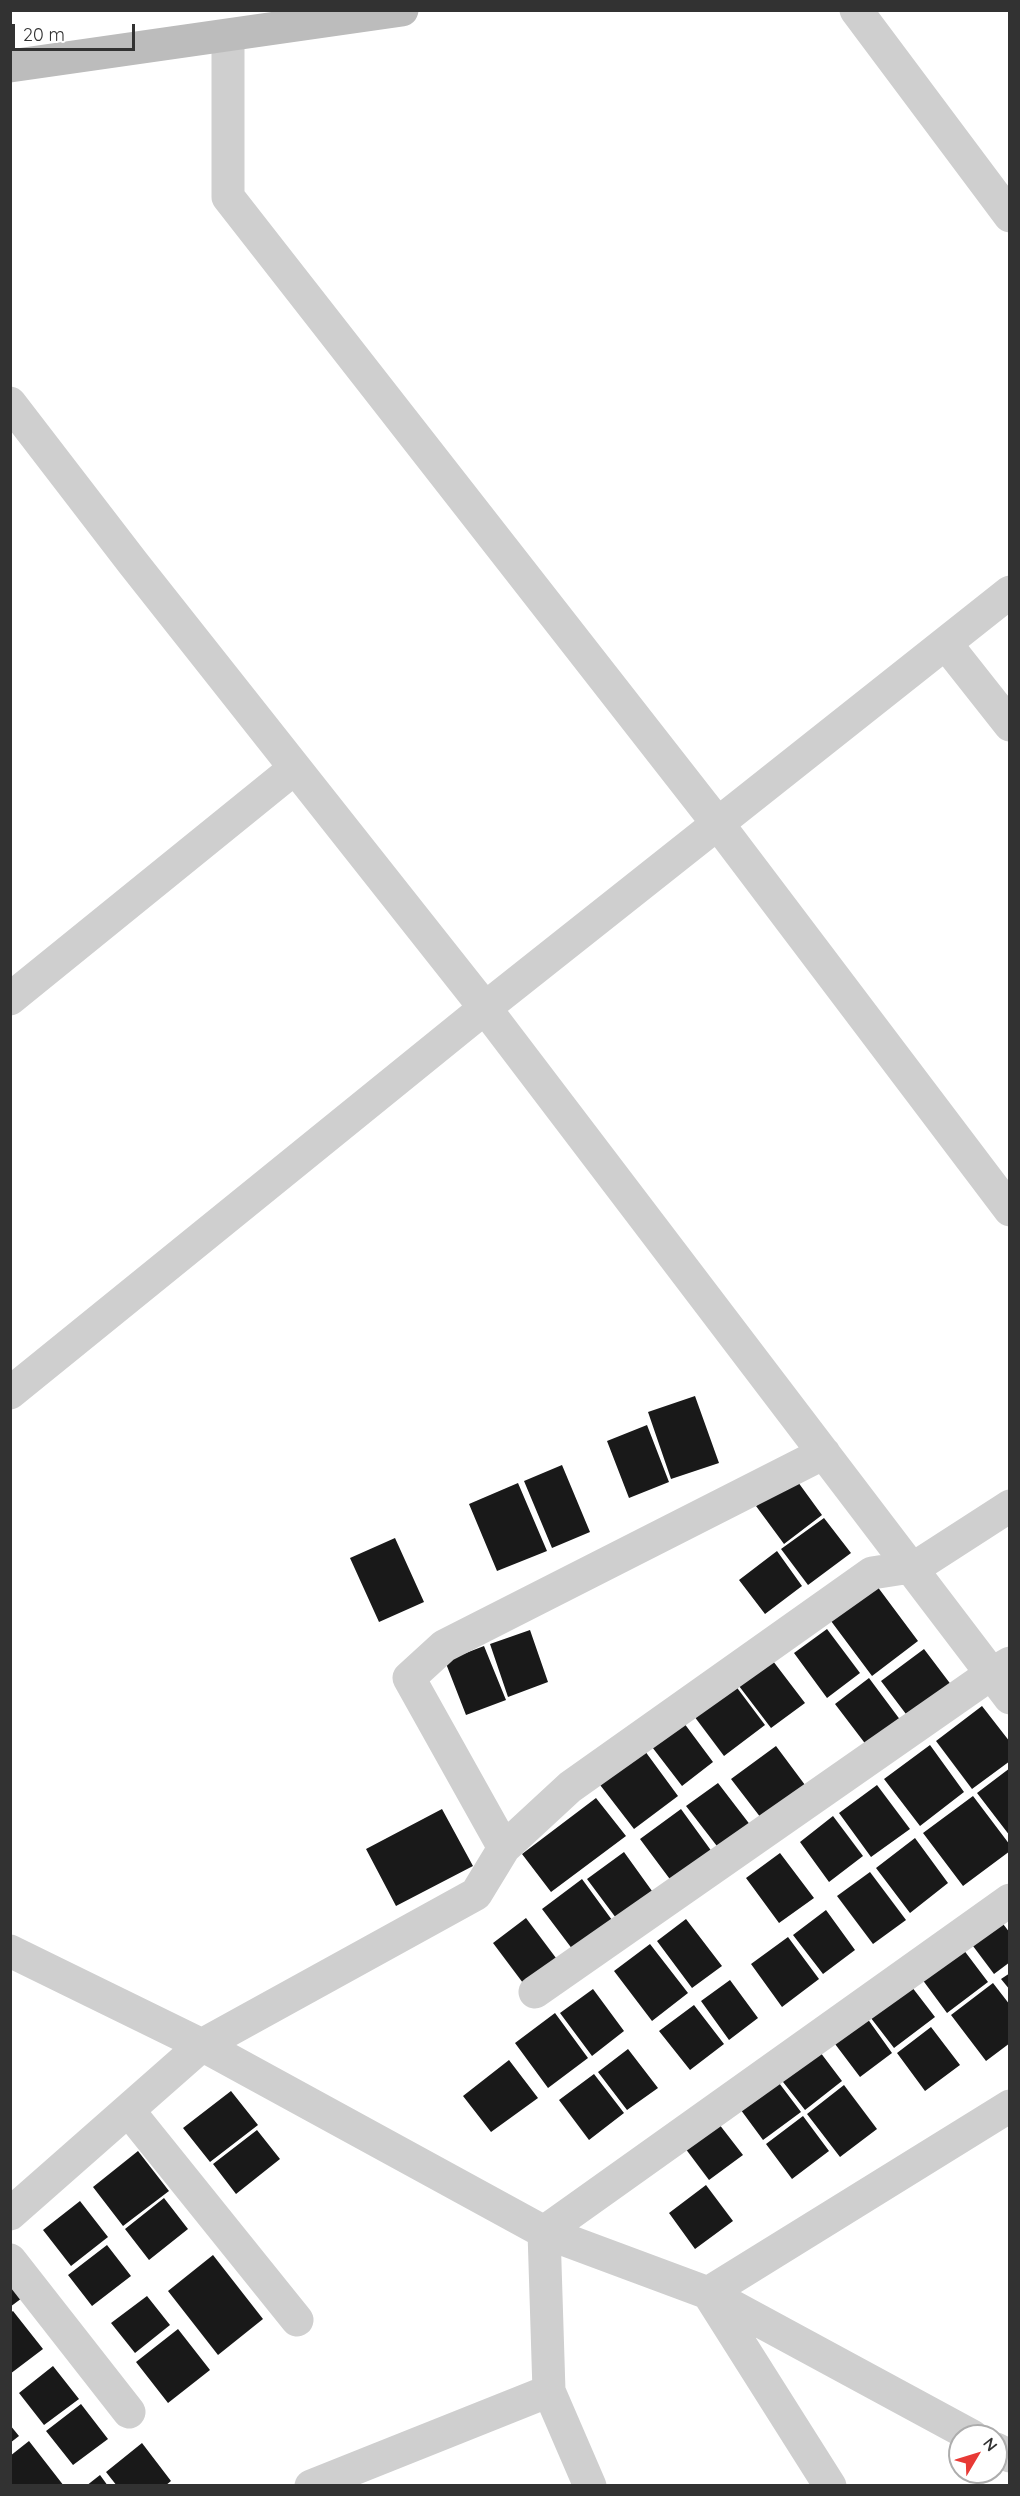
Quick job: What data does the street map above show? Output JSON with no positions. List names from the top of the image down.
{
  "scale_bar": "20 m",
  "north": "top right"
}
